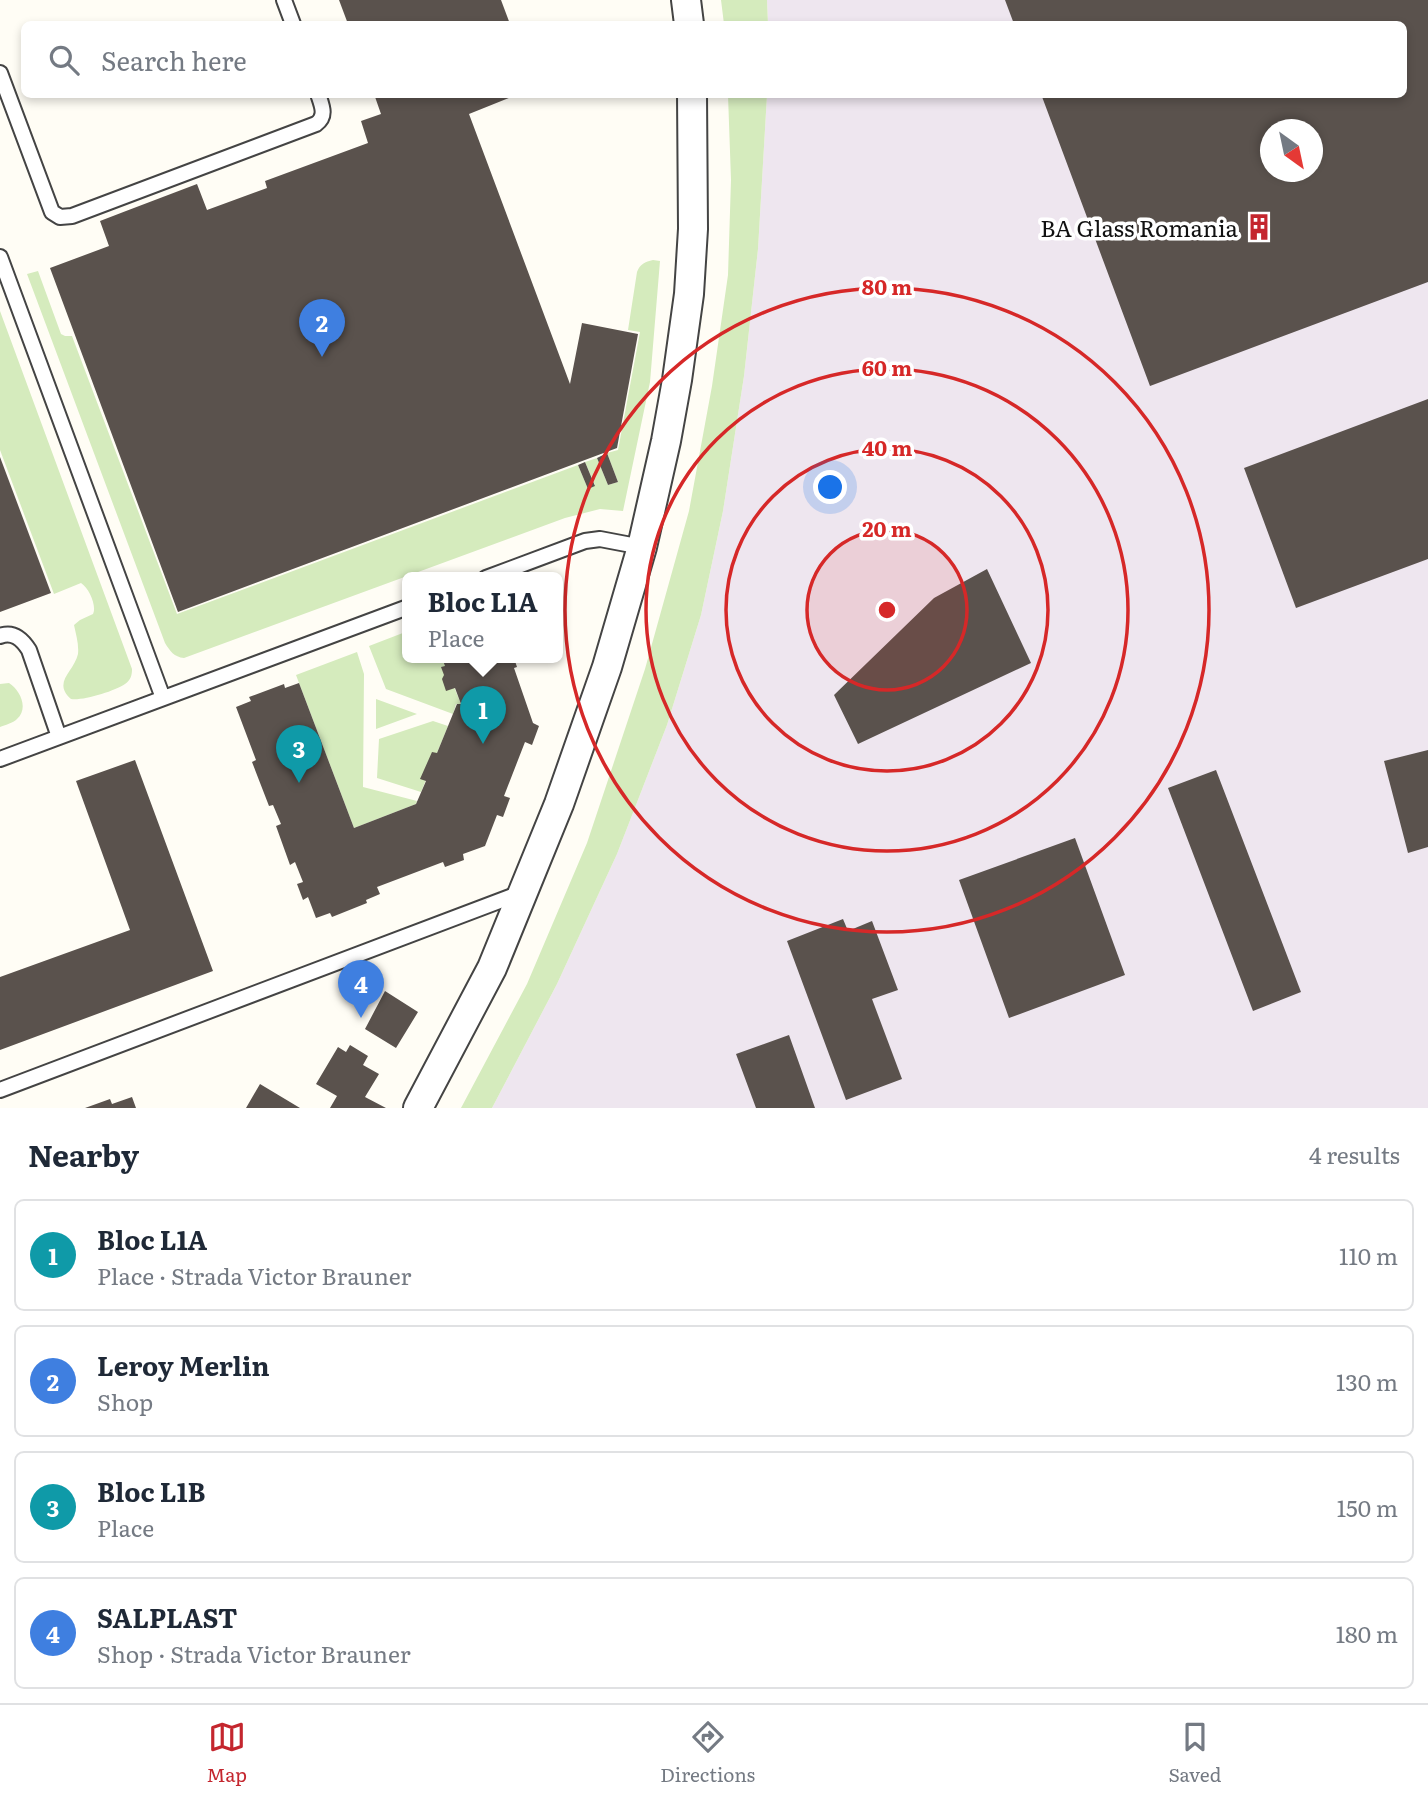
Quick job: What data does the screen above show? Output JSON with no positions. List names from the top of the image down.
{
  "places": {
    "building": ["BA Glass Romania"]
  },
  "north": "bottom right",
  "page": {
    "search": "Search here",
    "pins": [
      "2",
      "1",
      "3",
      "4"
    ],
    "popup": ["Bloc L1A", "Place"],
    "heading": ["Nearby", "4 results"],
    "list": [
      {
        "mark": "1",
        "name": "Bloc L1A",
        "note": "Place · Strada Victor Brauner",
        "value": "110 m"
      },
      {
        "mark": "2",
        "name": "Leroy Merlin",
        "note": "Shop",
        "value": "130 m"
      },
      {
        "mark": "3",
        "name": "Bloc L1B",
        "note": "Place",
        "value": "150 m"
      },
      {
        "mark": "4",
        "name": "SALPLAST",
        "note": "Shop · Strada Victor Brauner",
        "value": "180 m"
      }
    ],
    "nav": ["Map", "Directions", "Saved"]
  },
  "rings": [
    "80 m",
    "60 m",
    "40 m",
    "20 m"
  ]
}
